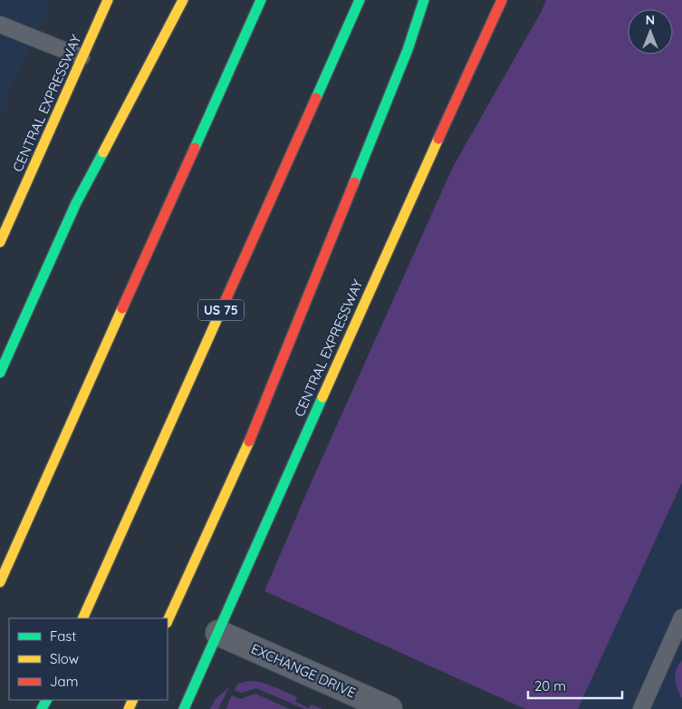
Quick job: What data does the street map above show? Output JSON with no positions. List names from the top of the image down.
{
  "streets": {
    "main road": ["CENTRAL EXPRESSWAY", "US 75"],
    "street": ["EXCHANGE DRIVE"]
  },
  "crossings": [
    ["CENTRAL EXPRESSWAY", "EXCHANGE DRIVE"]
  ],
  "legend": ["Fast", "Slow", "Jam"],
  "scale_bar": "20 m",
  "north": "top"
}
